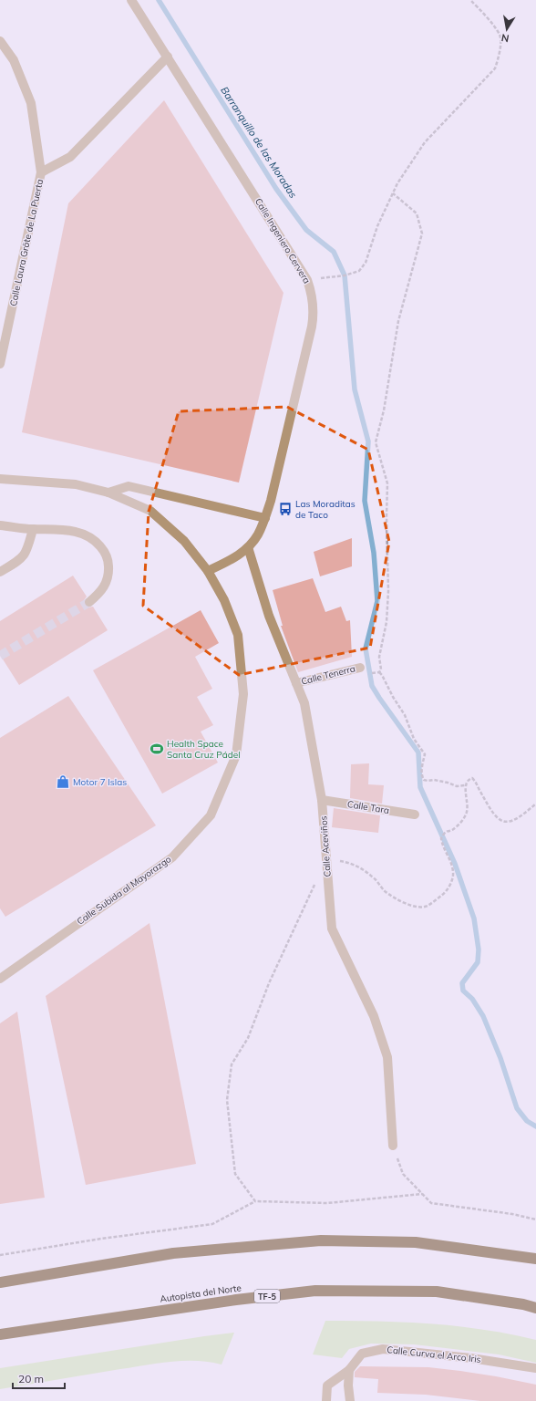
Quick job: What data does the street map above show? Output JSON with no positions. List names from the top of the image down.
{
  "streets": {
    "highway": ["Autopista del Norte", "TF-5"],
    "street": [
      "Calle Ingeniero Cervera",
      "Calle Laura Gröte de La Puerta",
      "Calle Tenerra",
      "Calle Tara",
      "Calle Aceviños",
      "Calle Subida al Mayorazgo",
      "Calle Curva el Arco Iris"
    ]
  },
  "crossings": [
    ["Calle Ingeniero Cervera", "Calle Aceviños"],
    ["Calle Ingeniero Cervera", "Calle Subida al Mayorazgo"],
    ["Calle Tenerra", "Calle Aceviños"],
    ["Calle Tara", "Calle Aceviños"]
  ],
  "water": ["Barranquillo de las Moradas"],
  "places": {
    "bus stop": ["Las Moraditas de Taco"],
    "sports": ["Health Space Santa Cruz Pádel"],
    "shop": ["Motor 7 Islas"]
  },
  "scale_bar": "20 m",
  "north": "bottom"
}
